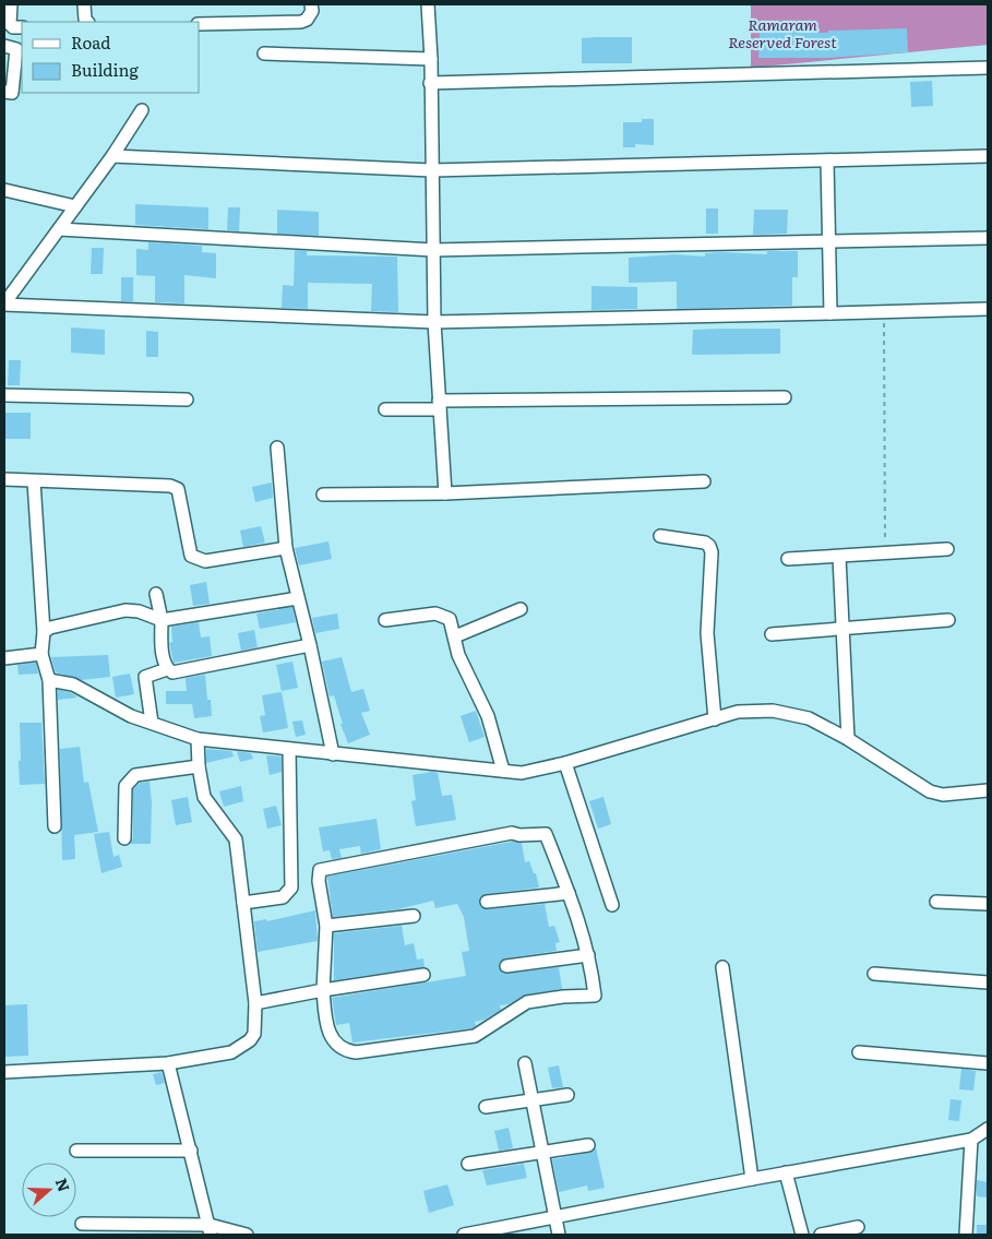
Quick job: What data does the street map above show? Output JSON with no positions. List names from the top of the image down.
{
  "parks": ["Ramaram Reserved Forest"],
  "legend": ["Road", "Building"],
  "north": "right"
}
